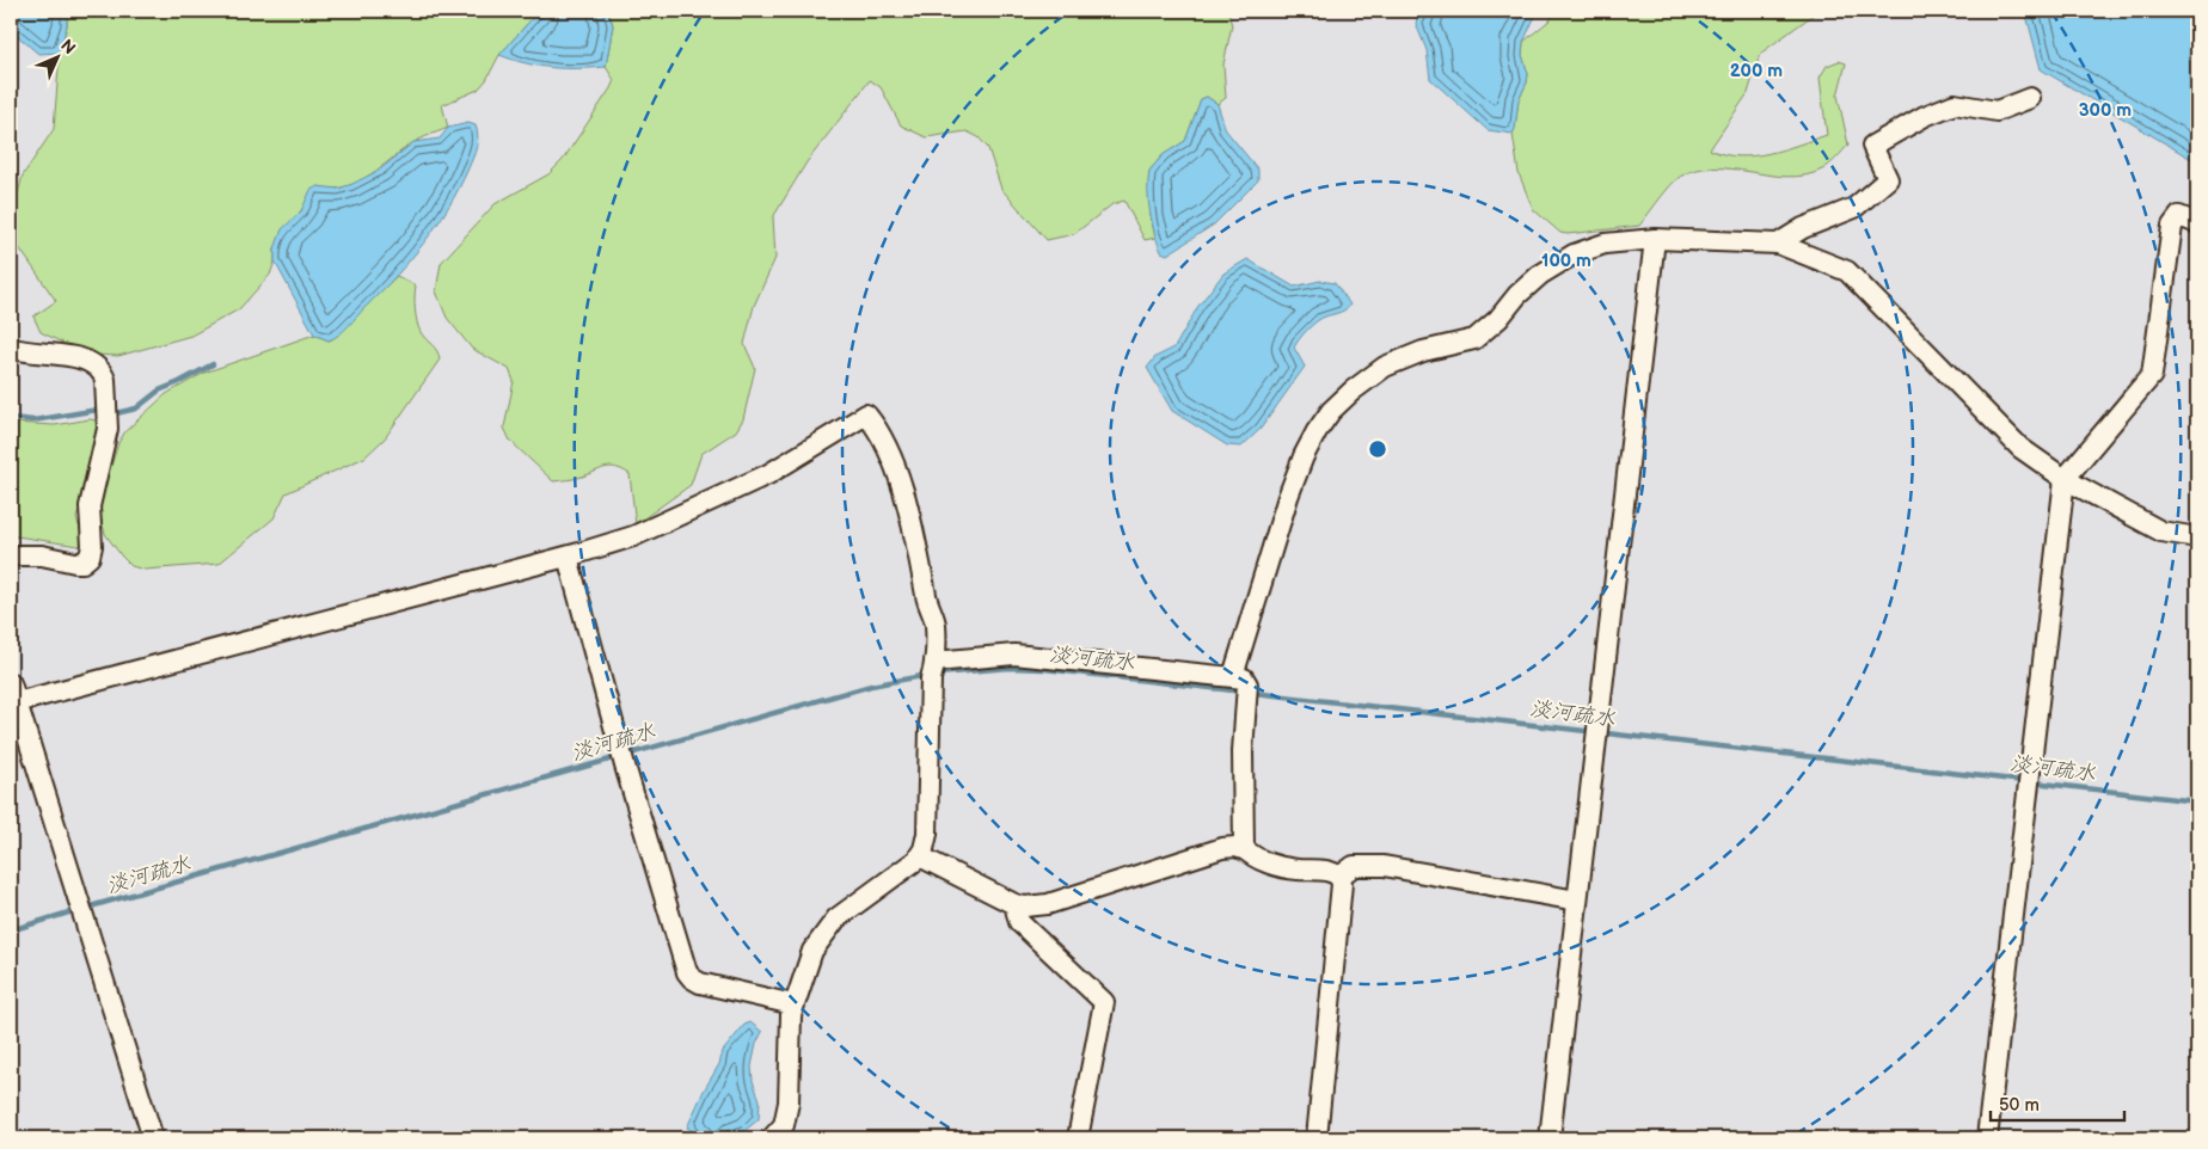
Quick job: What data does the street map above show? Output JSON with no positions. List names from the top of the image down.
{
  "water": ["淡河疏水"],
  "scale_bar": "50 m",
  "north": "top right",
  "rings": ["200 m", "300 m", "100 m"]
}
